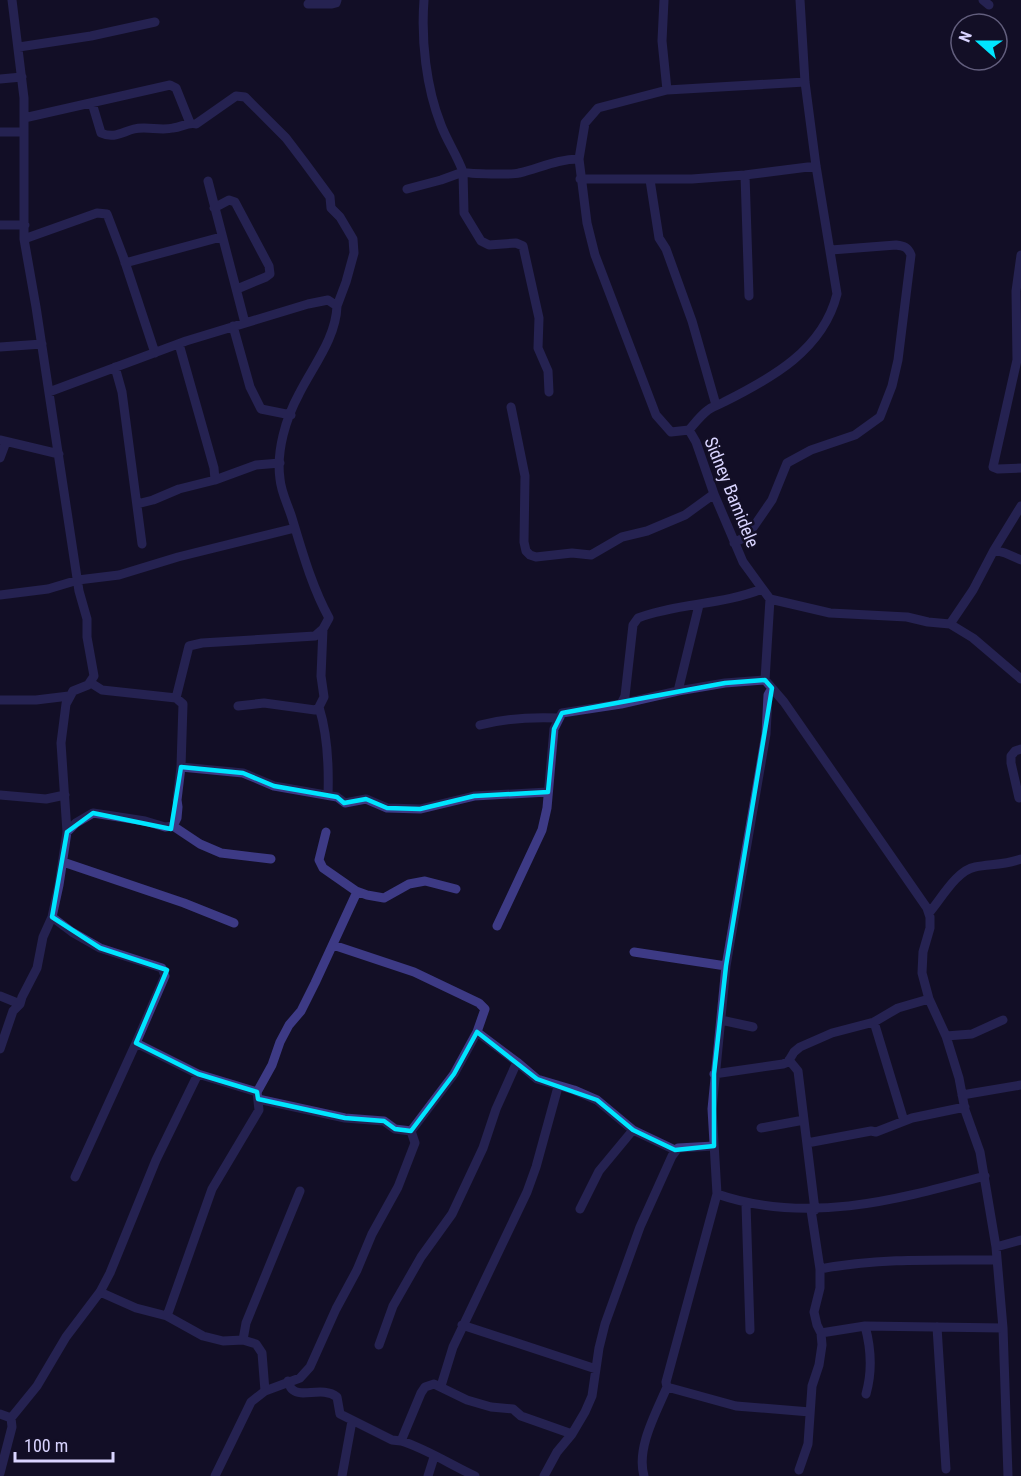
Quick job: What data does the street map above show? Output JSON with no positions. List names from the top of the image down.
{
  "streets": {
    "street": ["Sidney Bamidele"]
  },
  "scale_bar": "100 m",
  "north": "left"
}
